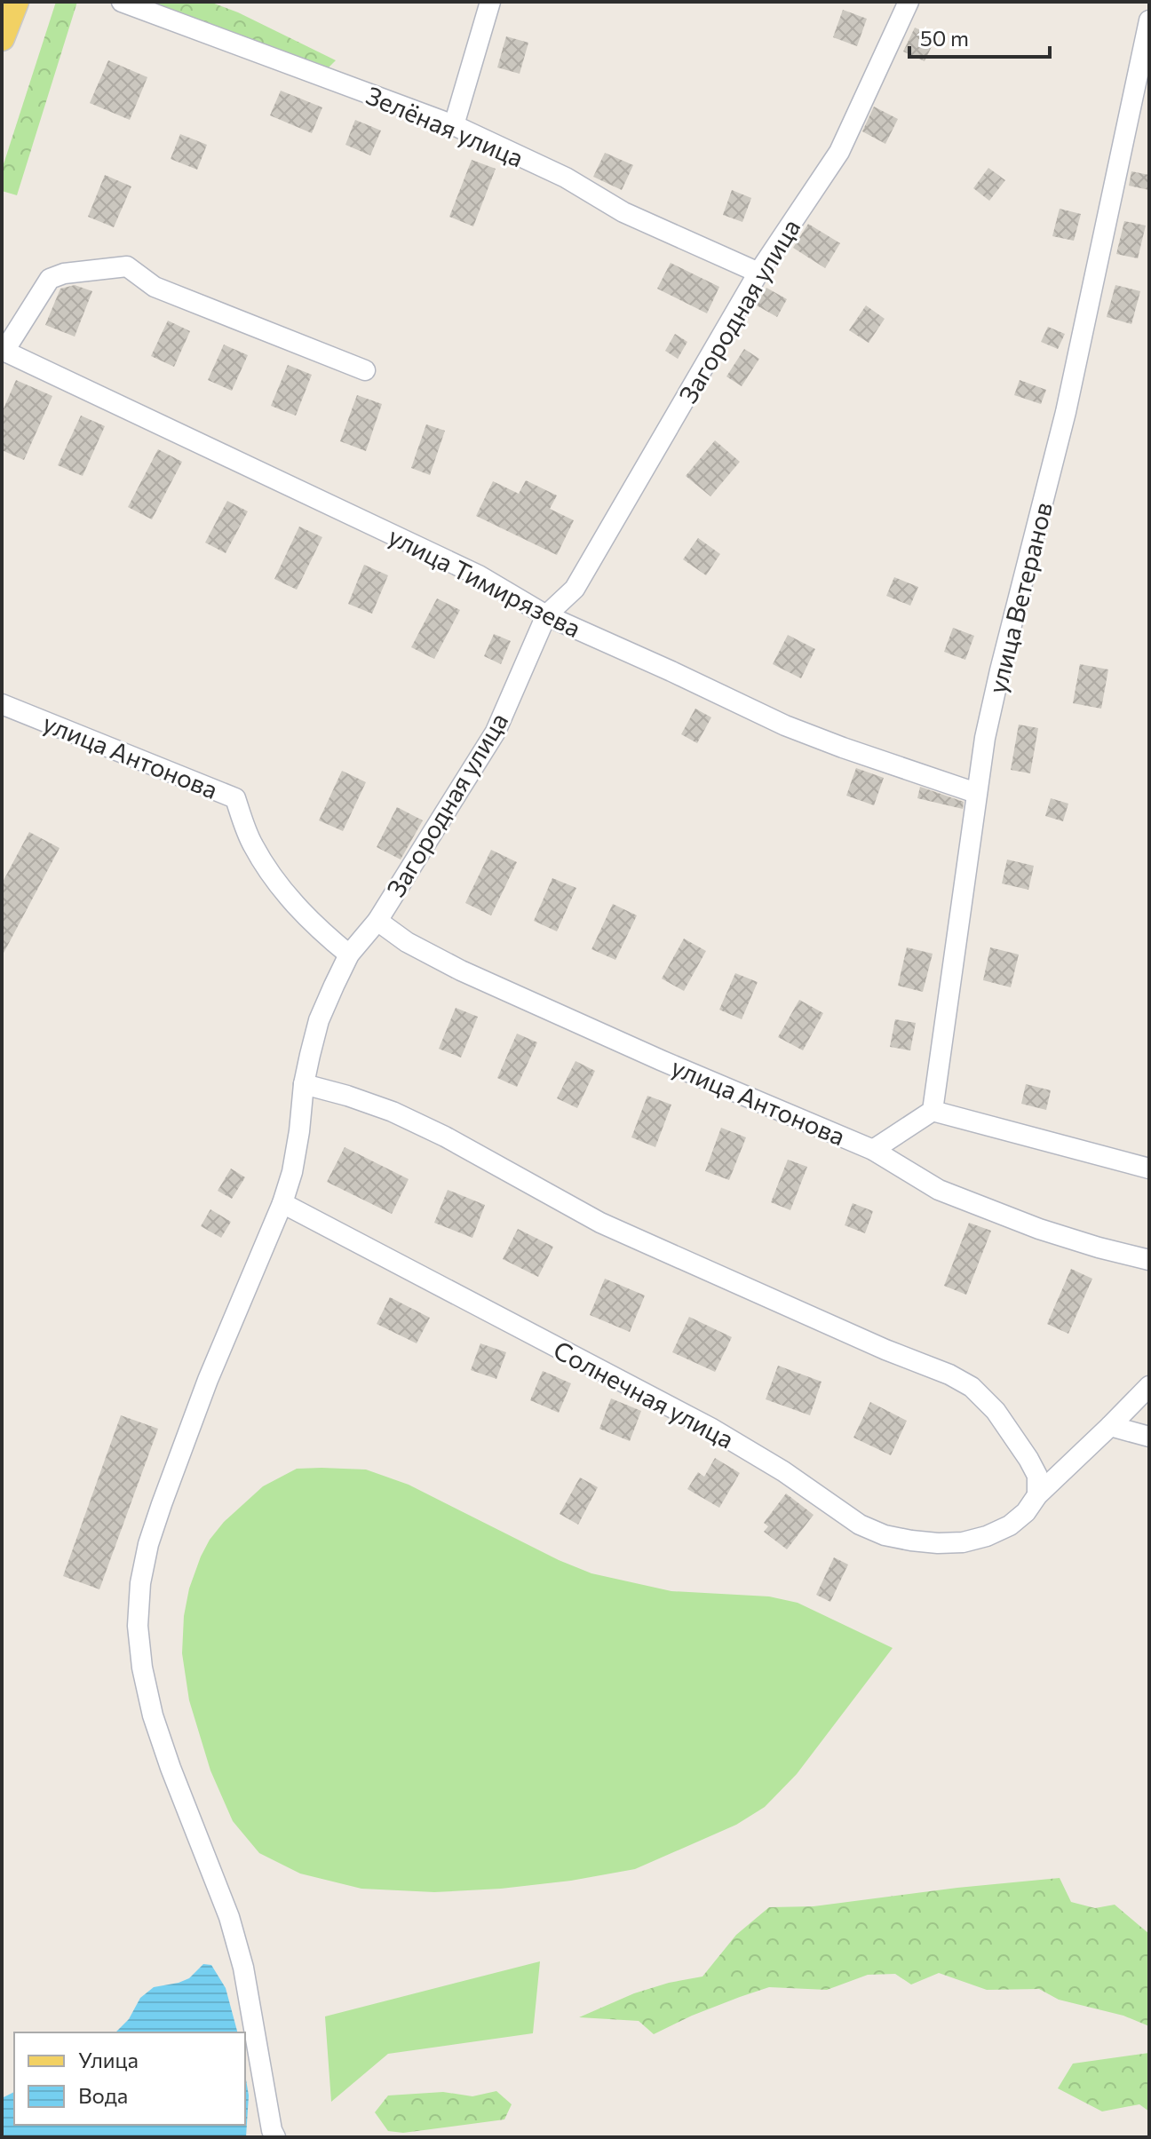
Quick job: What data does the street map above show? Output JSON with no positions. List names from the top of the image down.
{
  "streets": {
    "street": [
      "Зелёная улица",
      "Загородная улица",
      "улица Тимирязева",
      "улица Ветеранов",
      "улица Антонова",
      "Солнечная улица"
    ]
  },
  "crossings": [
    ["Зелёная улица", "Загородная улица"],
    ["Загородная улица", "улица Тимирязева"],
    ["Загородная улица", "улица Антонова"],
    ["Загородная улица", "Солнечная улица"],
    ["улица Тимирязева", "улица Ветеранов"]
  ],
  "legend": ["Улица", "Вода"],
  "scale_bar": "50 m"
}
